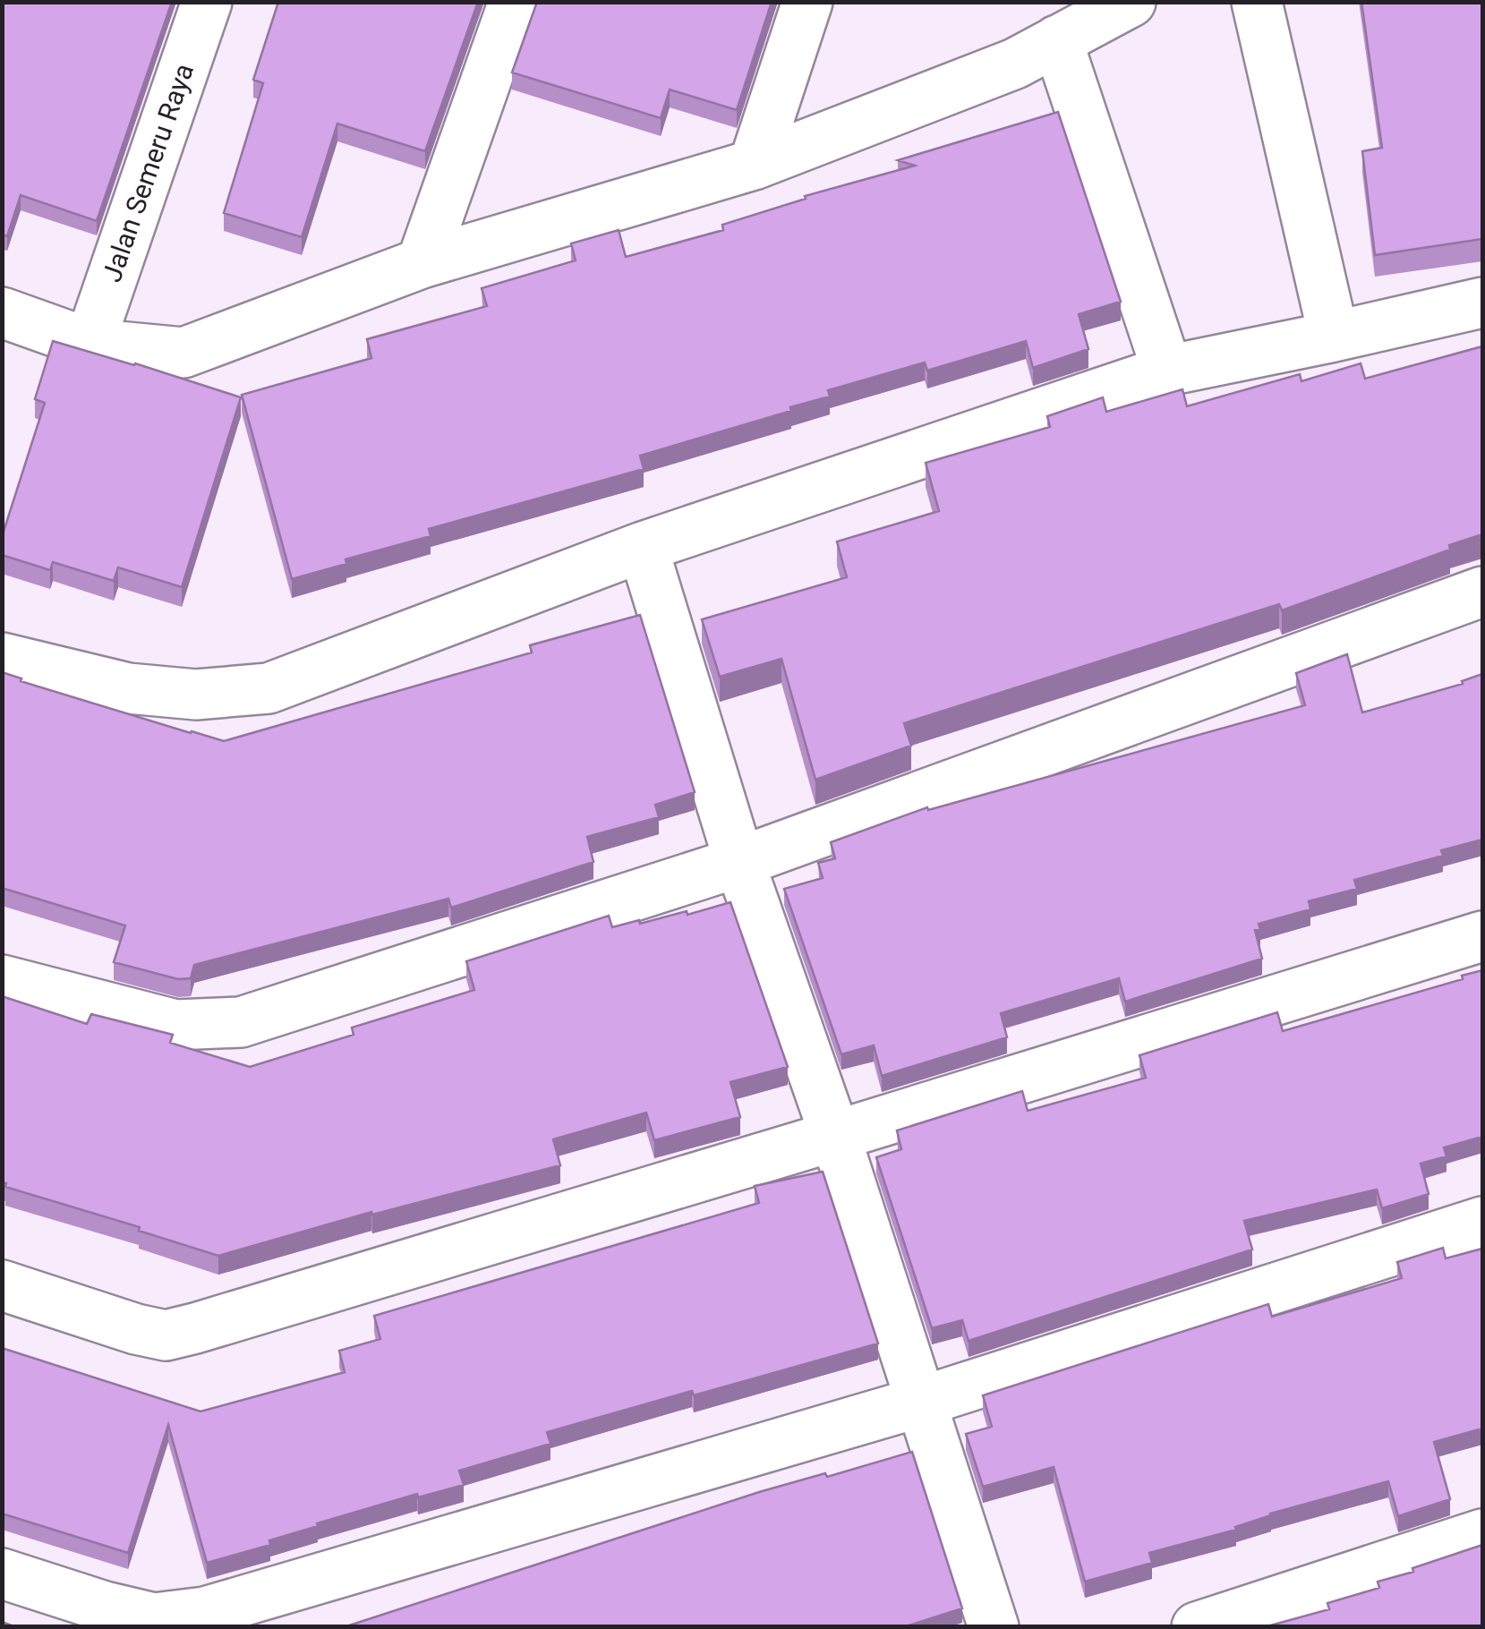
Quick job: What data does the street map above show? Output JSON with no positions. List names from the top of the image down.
{
  "streets": {
    "street": ["Jalan Semeru Raya"]
  }
}
